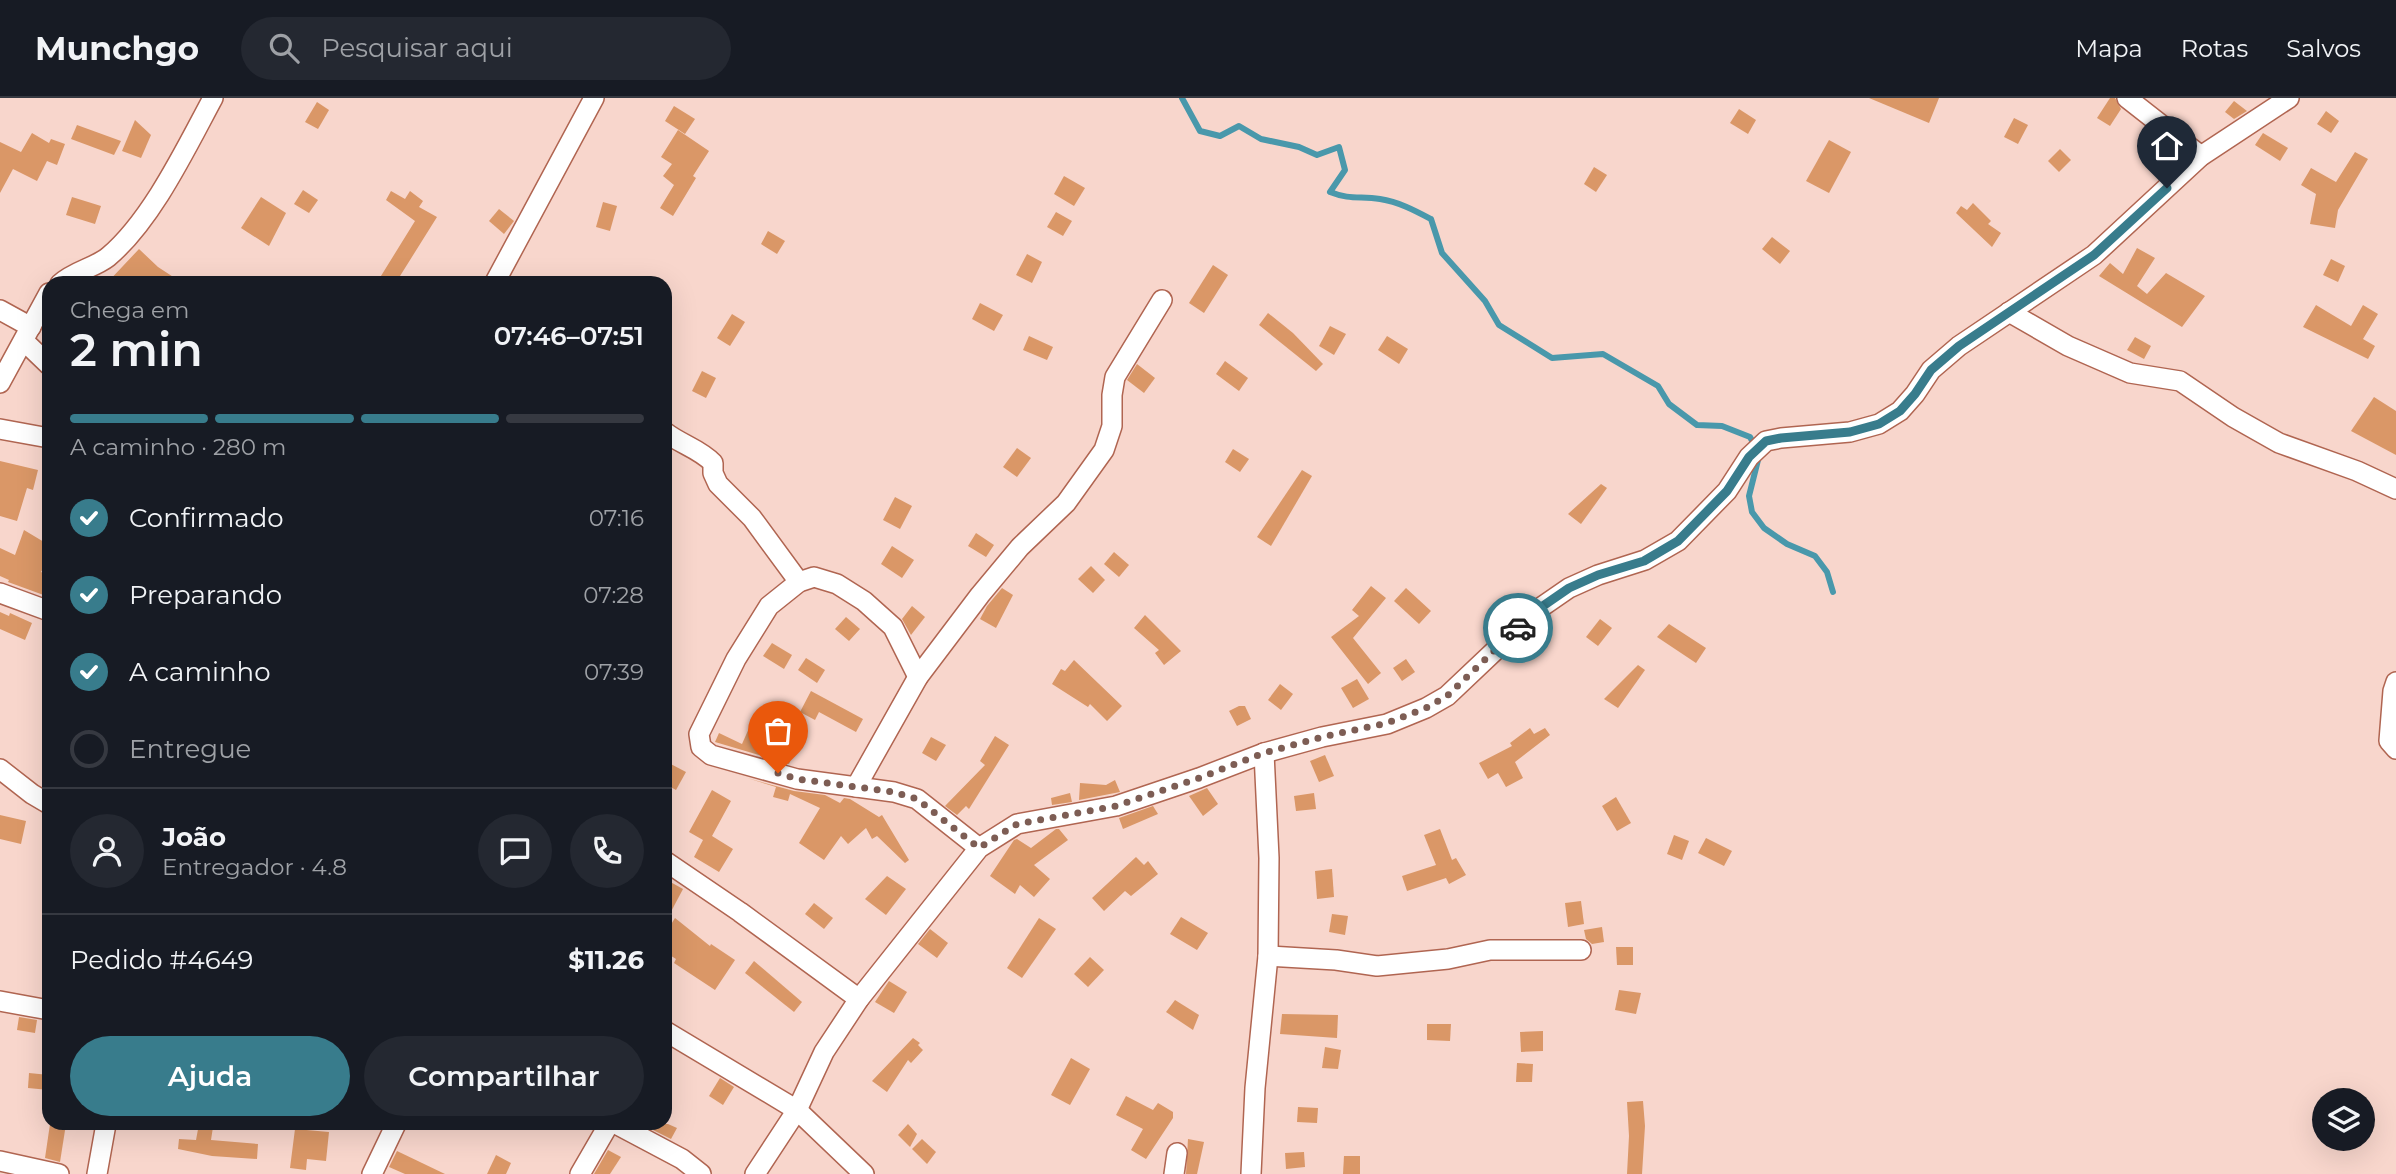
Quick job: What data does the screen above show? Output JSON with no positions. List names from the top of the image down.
{
  "page": {
    "header": "Munchgo",
    "search": "Pesquisar aqui",
    "nav": ["Mapa", "Rotas", "Salvos"],
    "heading": ["2 min", "Chega em", "07:46–07:51"],
    "panel": [
      "João",
      "Entregador · 4.8",
      "Pedido #4649",
      "$11.26"
    ],
    "bar": "A caminho · 280 m",
    "list": [
      ["Confirmado", "07:16"],
      ["Preparando", "07:28"],
      ["A caminho", "07:39"],
      "Entregue"
    ],
    "buttons": ["Ajuda", "Compartilhar"]
  }
}
